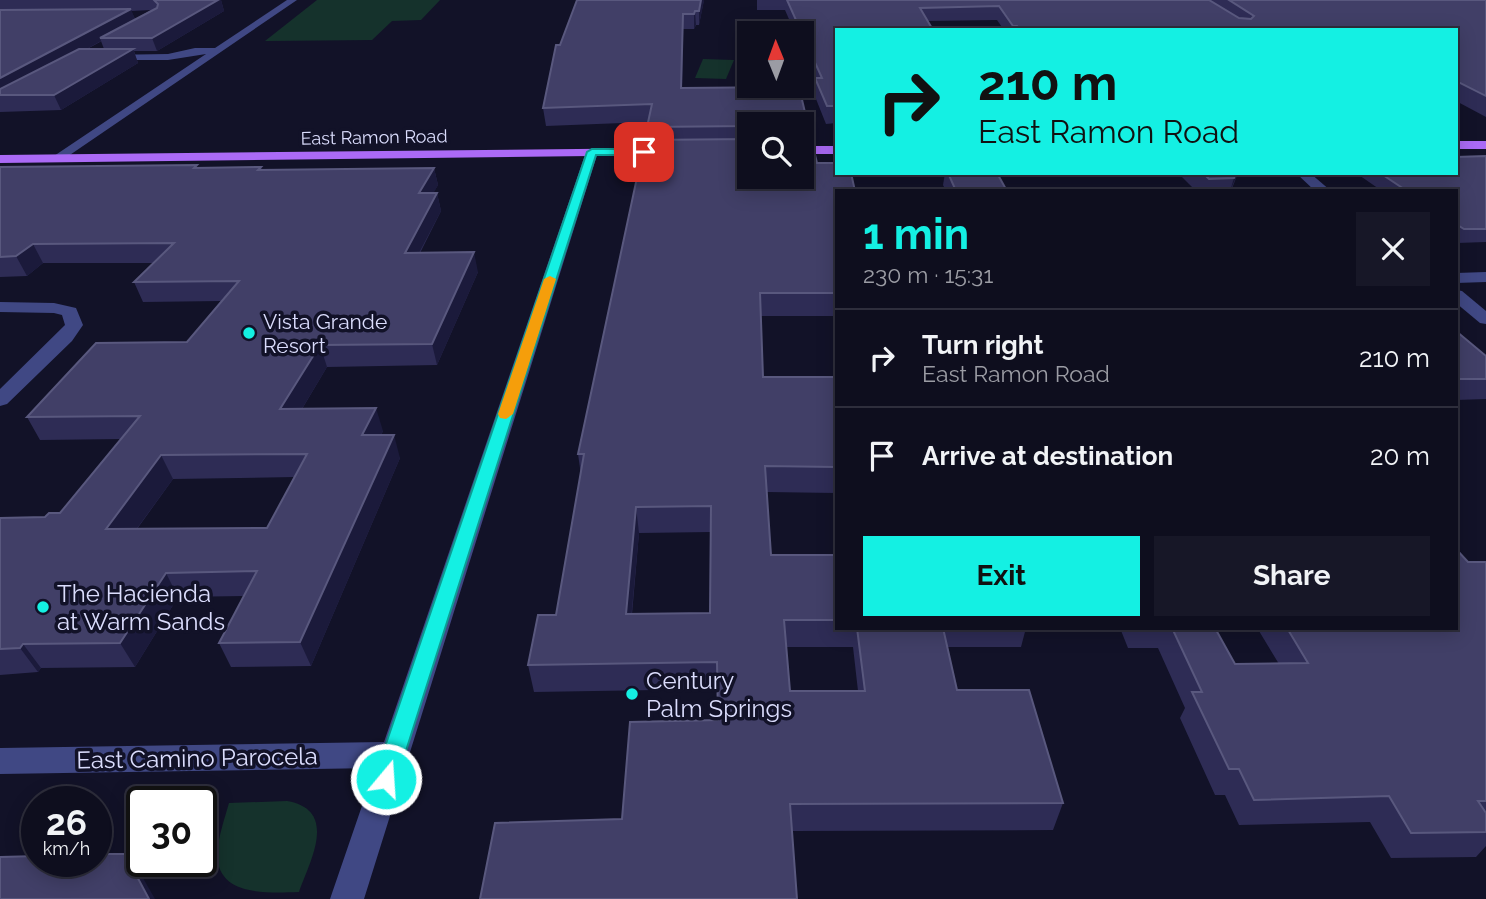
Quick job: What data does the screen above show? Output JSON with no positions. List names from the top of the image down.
{
  "streets": {
    "main road": ["East Ramon Road"],
    "street": ["East Camino Parocela"]
  },
  "places": ["Vista Grande Resort", "The Hacienda at Warm Sands", "Century Palm Springs"],
  "north": "top",
  "page": {
    "turn": ["210 m", "East Ramon Road"],
    "heading": ["1 min", "230 m · 15:31"],
    "list": [
      {
        "name": "Turn right",
        "note": "East Ramon Road",
        "value": "210 m"
      },
      {
        "name": "Arrive at destination",
        "value": "20 m"
      }
    ],
    "buttons": ["Exit", "Share"],
    "speed": "26 km/h",
    "limit": "30"
  }
}
